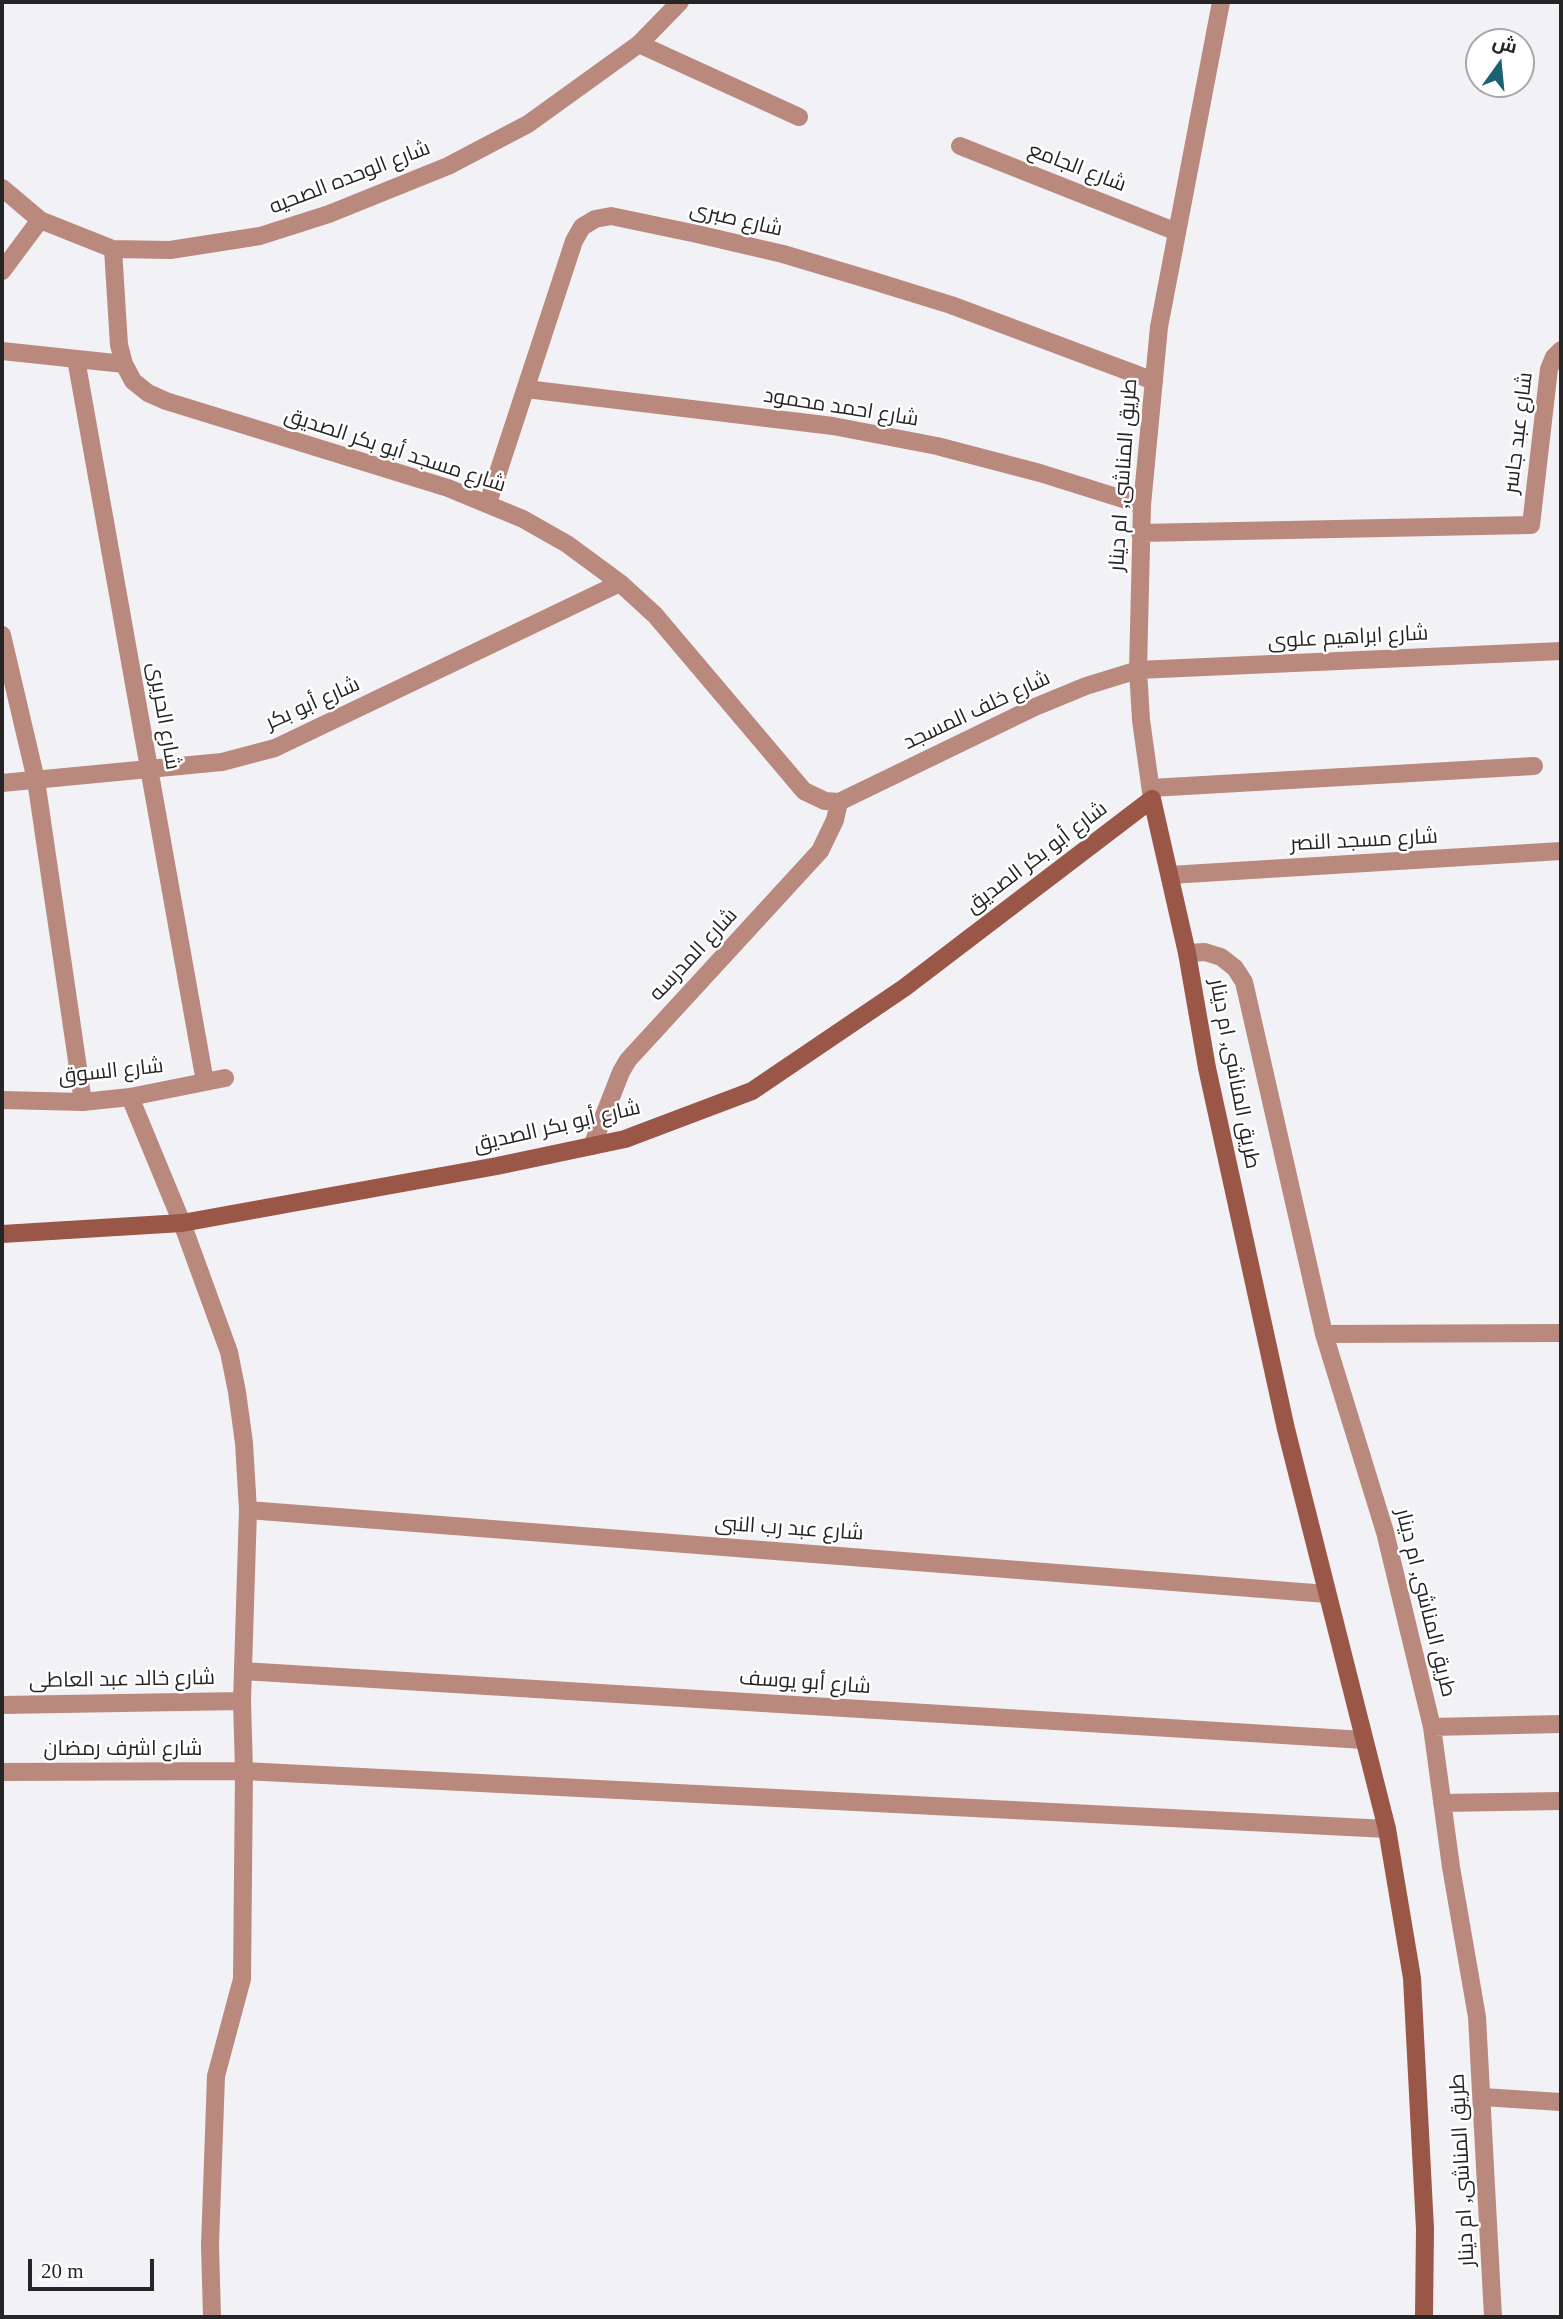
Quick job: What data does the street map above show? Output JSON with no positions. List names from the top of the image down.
{
  "streets": {
    "street": [
      "شارع الجامع",
      "شارع الوحده الصحيه",
      "شارع صبرى",
      "شارع احمد محمود",
      "شارع عبد جاسر",
      "شارع مسجد أبو بكر الصديق",
      "طريق المناشى, ام دينار",
      "شارع ابراهيم علوى",
      "شارع أبو بكر",
      "شارع خلف المسجد",
      "شارع الحريرى",
      "شارع مسجد النصر",
      "شارع أبو بكر الصديق",
      "شارع المدرسه",
      "شارع السوق",
      "شارع عبد رب النبى",
      "شارع خالد عبد العاطى",
      "شارع أبو يوسف",
      "شارع اشرف رمضان"
    ]
  },
  "crossings": [
    ["شارع الجامع", "طريق المناشى, ام دينار"],
    ["شارع الوحده الصحيه", "شارع مسجد أبو بكر الصديق"],
    ["شارع صبرى", "شارع احمد محمود"],
    ["شارع صبرى", "شارع مسجد أبو بكر الصديق"],
    ["شارع صبرى", "طريق المناشى, ام دينار"],
    ["شارع احمد محمود", "طريق المناشى, ام دينار"],
    ["شارع عبد جاسر", "طريق المناشى, ام دينار"],
    ["شارع مسجد أبو بكر الصديق", "شارع أبو بكر"],
    ["شارع مسجد أبو بكر الصديق", "شارع خلف المسجد"],
    ["شارع مسجد أبو بكر الصديق", "شارع المدرسه"],
    ["طريق المناشى, ام دينار", "شارع ابراهيم علوى"],
    ["طريق المناشى, ام دينار", "شارع خلف المسجد"],
    ["طريق المناشى, ام دينار", "شارع مسجد النصر"],
    ["طريق المناشى, ام دينار", "شارع أبو بكر الصديق"],
    ["طريق المناشى, ام دينار", "شارع عبد رب النبى"],
    ["طريق المناشى, ام دينار", "شارع أبو يوسف"],
    ["طريق المناشى, ام دينار", "شارع اشرف رمضان"],
    ["شارع ابراهيم علوى", "شارع خلف المسجد"],
    ["شارع أبو بكر", "شارع الحريرى"],
    ["شارع خلف المسجد", "شارع المدرسه"],
    ["شارع الحريرى", "شارع السوق"],
    ["شارع أبو بكر الصديق", "شارع المدرسه"]
  ],
  "scale_bar": "20 m",
  "north": "top"
}
